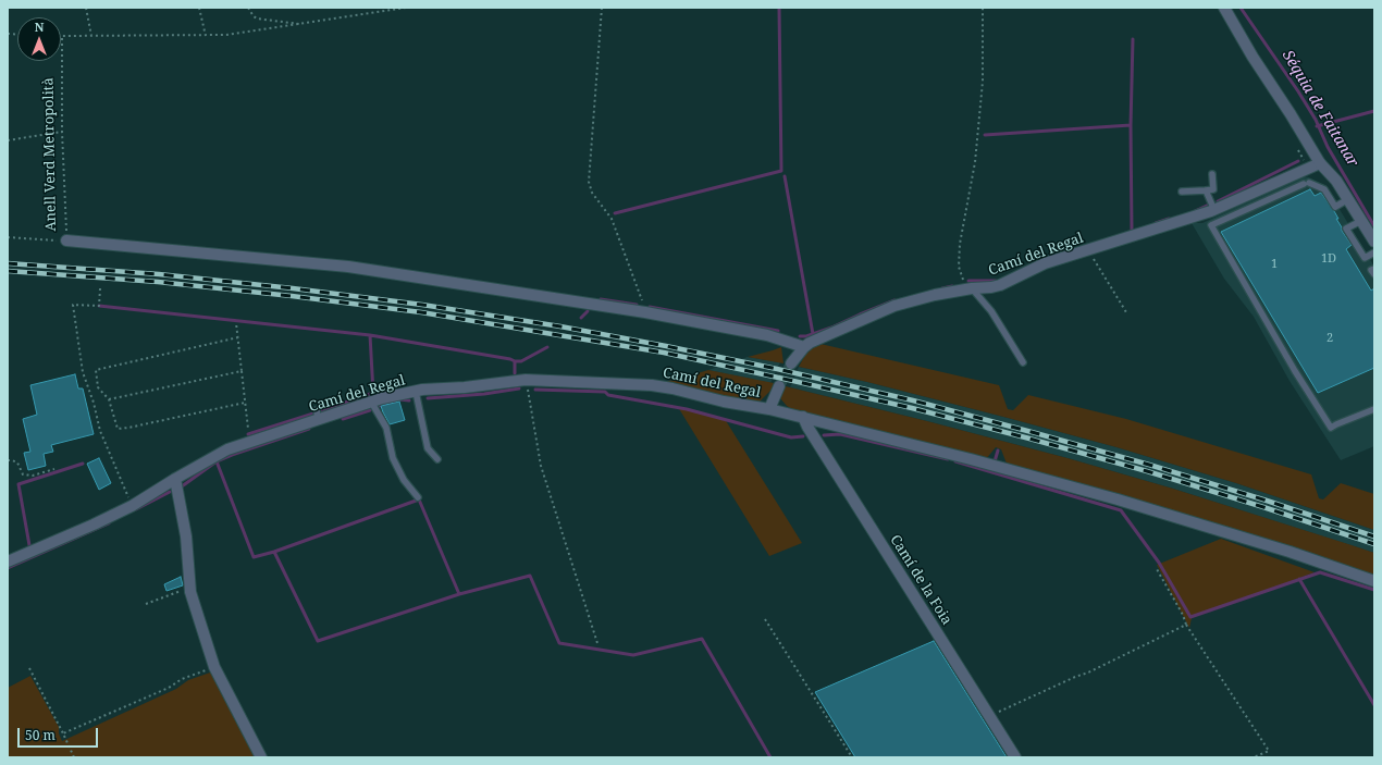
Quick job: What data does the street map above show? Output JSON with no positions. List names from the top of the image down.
{
  "streets": {
    "street": ["Anell Verd Metropolità", "Camí del Regal", "Camí de la Foia"]
  },
  "crossings": [
    ["Anell Verd Metropolità", "Camí del Regal"]
  ],
  "water": ["Séquia de Faitanar"],
  "house_numbers": ["1D", "1", "2"],
  "scale_bar": "50 m",
  "north": "top"
}
